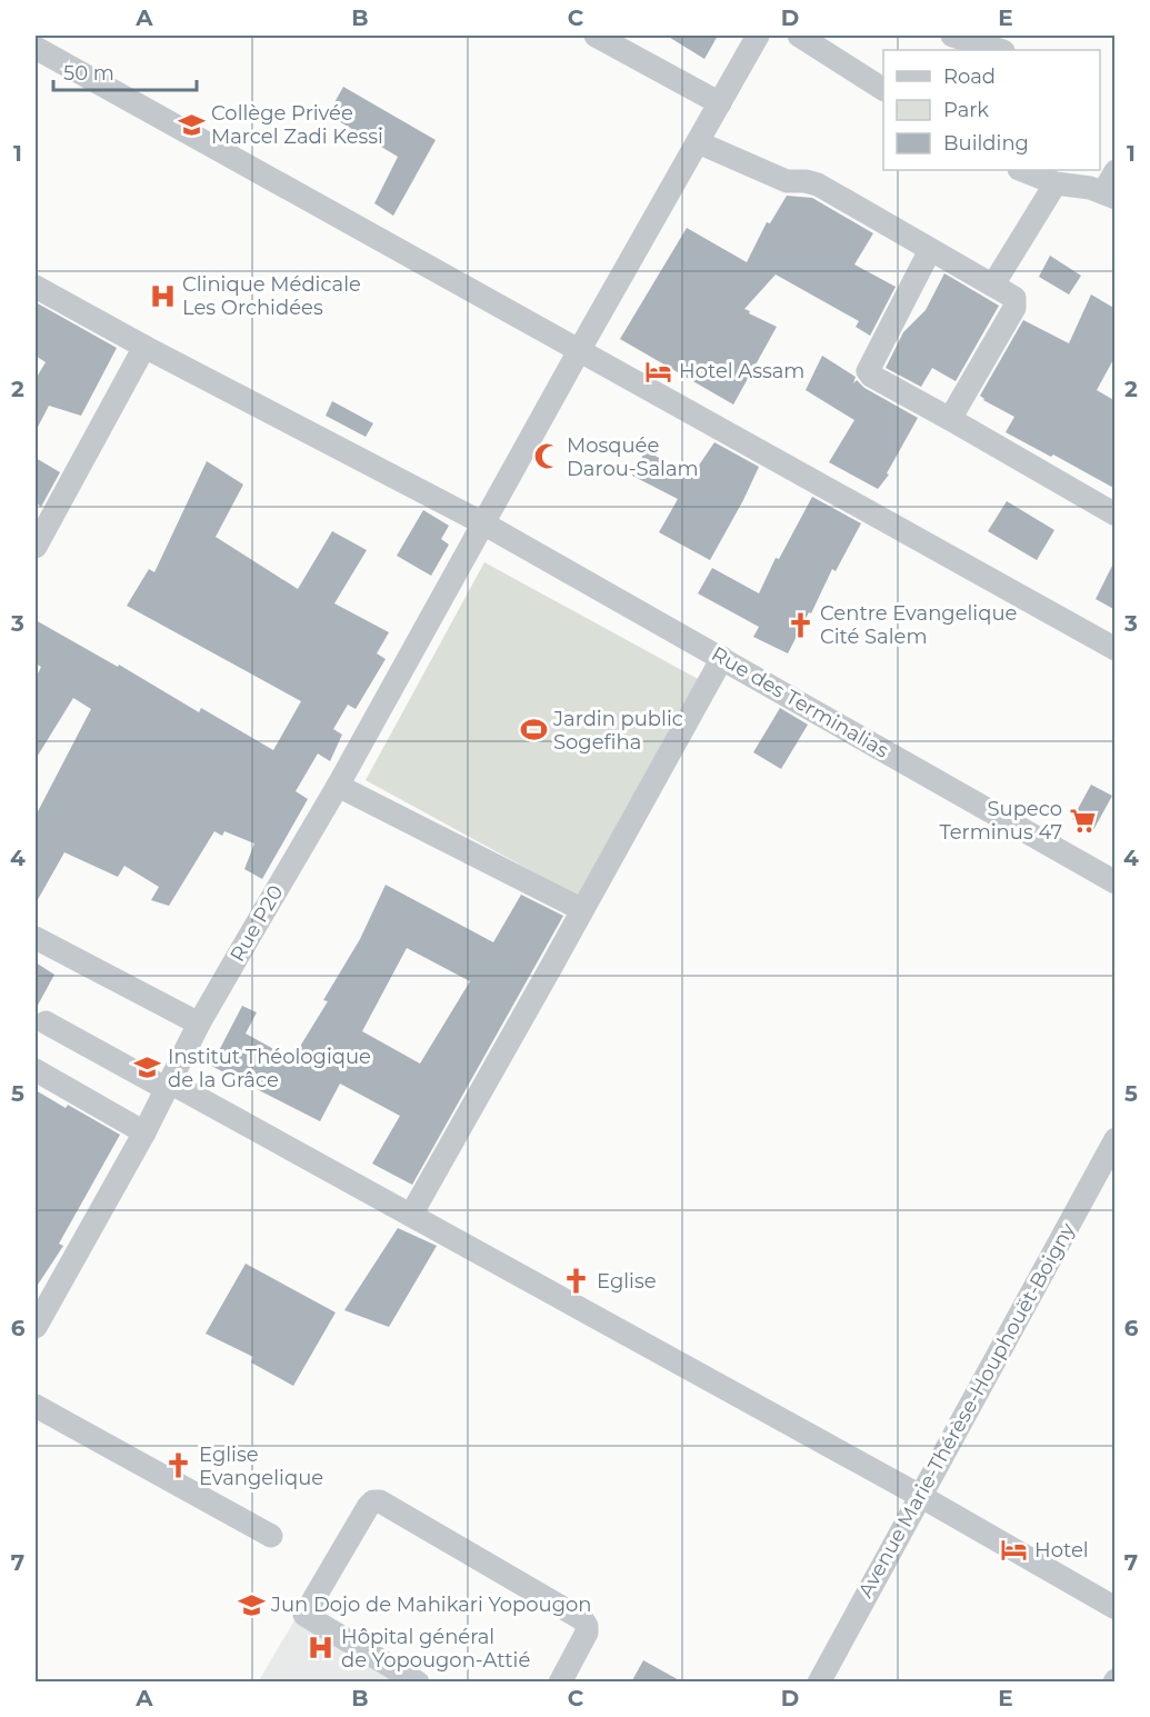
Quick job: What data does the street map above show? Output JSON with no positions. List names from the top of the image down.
{
  "streets": {
    "street": ["Rue des Terminalias", "Rue P20", "Avenue Marie-Thérèse-Houphouët-Boigny"]
  },
  "crossings": [
    ["Rue des Terminalias", "Rue P20"]
  ],
  "places": {
    "school or university": ["Collège Privée Marcel Zadi Kessi", "Institut Théologique de la Grâce", "Jun Dojo de Mahikari Yopougon"],
    "hospital": ["Clinique Médicale Les Orchidées", "Hôpital général de Yopougon-Attié"],
    "hotel": ["Hotel Assam", "Hotel"],
    "mosque": ["Mosquée Darou-Salam"],
    "church": ["Centre Evangelique Cité Salem", "Eglise", "Eglise Evangelique"],
    "sports": ["Jardin public Sogefiha"],
    "supermarket": ["Supeco Terminus 47"]
  },
  "legend": ["Road", "Park", "Building"],
  "scale_bar": "50 m",
  "grid": {
    "columns": [
      "A",
      "B",
      "C",
      "D",
      "E"
    ],
    "rows": [
      "1",
      "2",
      "3",
      "4",
      "5",
      "6",
      "7"
    ]
  }
}
